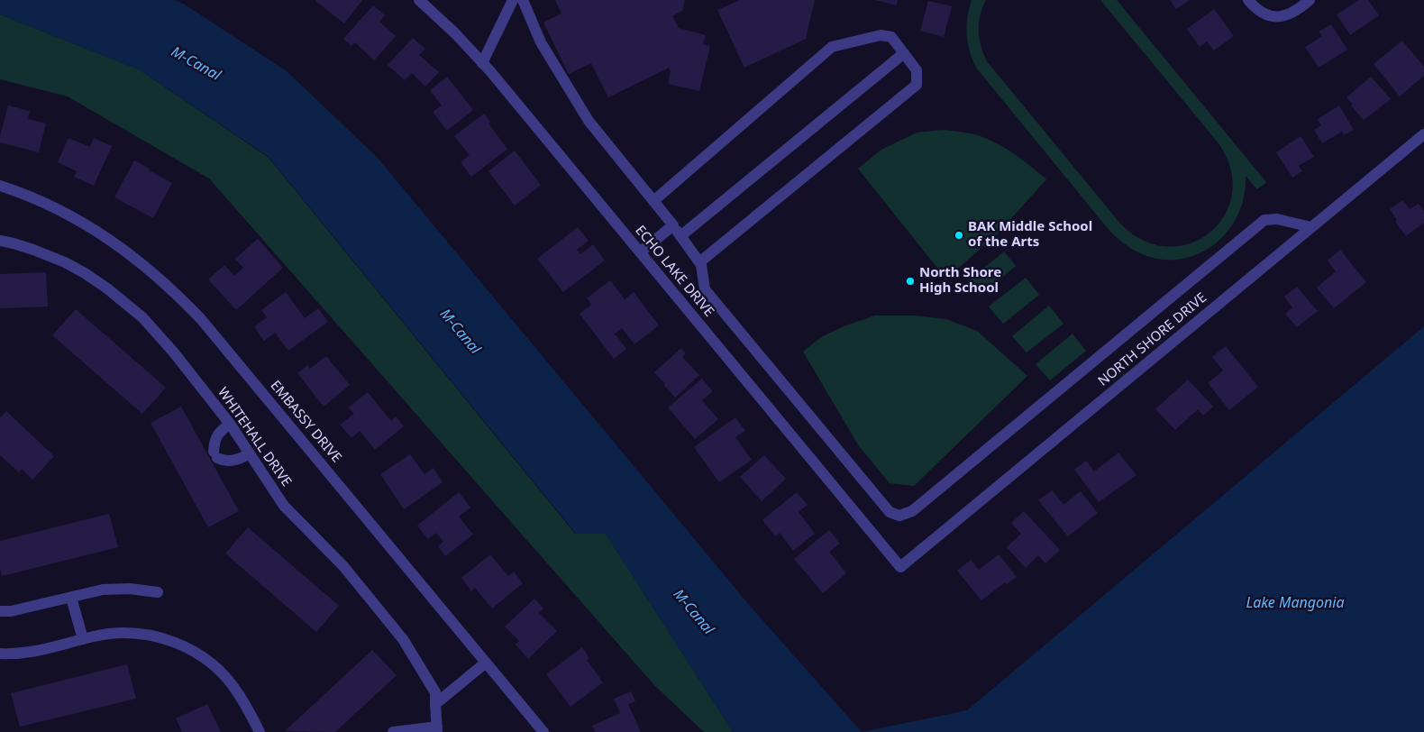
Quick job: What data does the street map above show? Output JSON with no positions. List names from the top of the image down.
{
  "streets": {
    "street": [
      "ECHO LAKE DRIVE",
      "NORTH SHORE DRIVE",
      "EMBASSY DRIVE",
      "WHITEHALL DRIVE"
    ]
  },
  "crossings": [
    ["ECHO LAKE DRIVE", "NORTH SHORE DRIVE"]
  ],
  "water": ["M-Canal", "Lake Mangonia"],
  "places": ["BAK Middle School of the Arts", "North Shore High School"]
}
